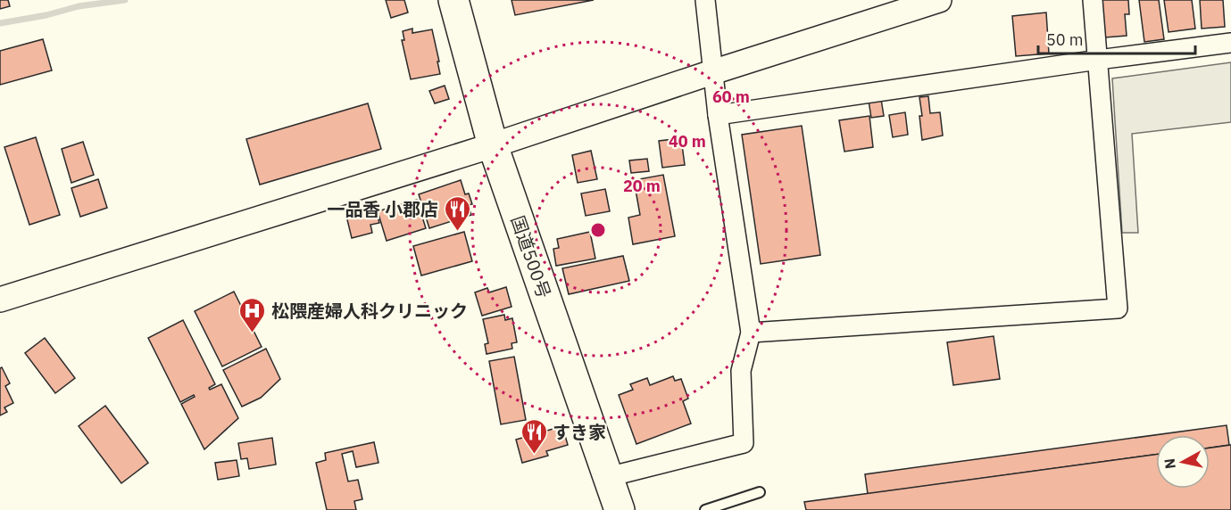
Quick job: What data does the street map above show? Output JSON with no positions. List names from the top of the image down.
{
  "streets": {
    "highway": ["国道500号"]
  },
  "places": {
    "restaurant": ["一品香 小郡店", "すき家"],
    "hospital": ["松隈産婦人科クリニック"]
  },
  "scale_bar": "50 m",
  "north": "left",
  "rings": ["60 m", "40 m", "20 m"]
}
